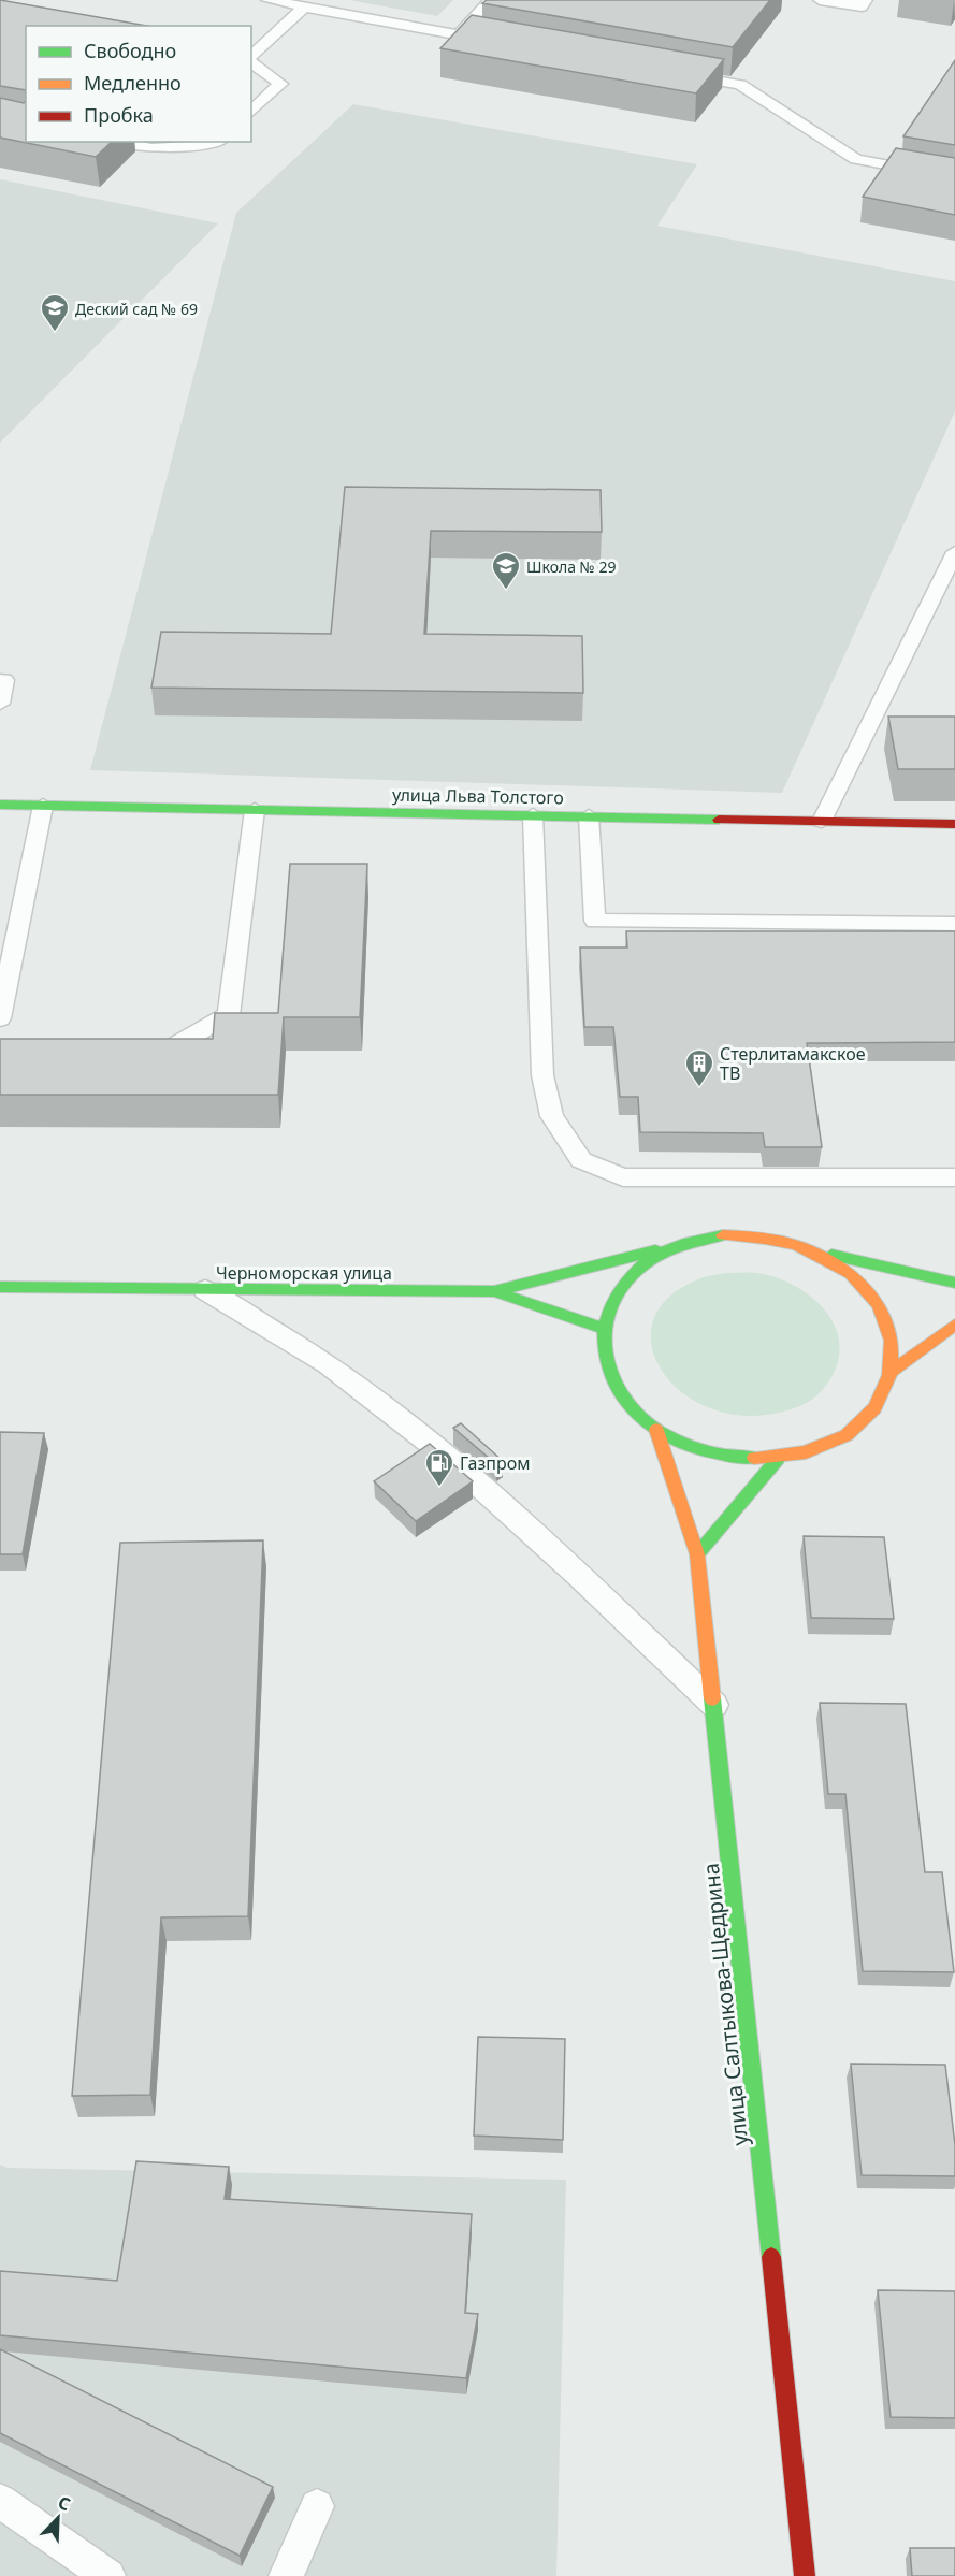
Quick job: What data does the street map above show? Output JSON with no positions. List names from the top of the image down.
{
  "streets": {
    "main road": ["улица Льва Толстого", "Черноморская улица", "улица Салтыкова-Щедрина"]
  },
  "places": {
    "school or university": ["Деский сад № 69", "Школа № 29"],
    "building": ["Стерлитамакское ТВ"],
    "fuel station": ["Газпром"]
  },
  "legend": ["Свободно", "Медленно", "Пробка"],
  "north": "top right"
}
